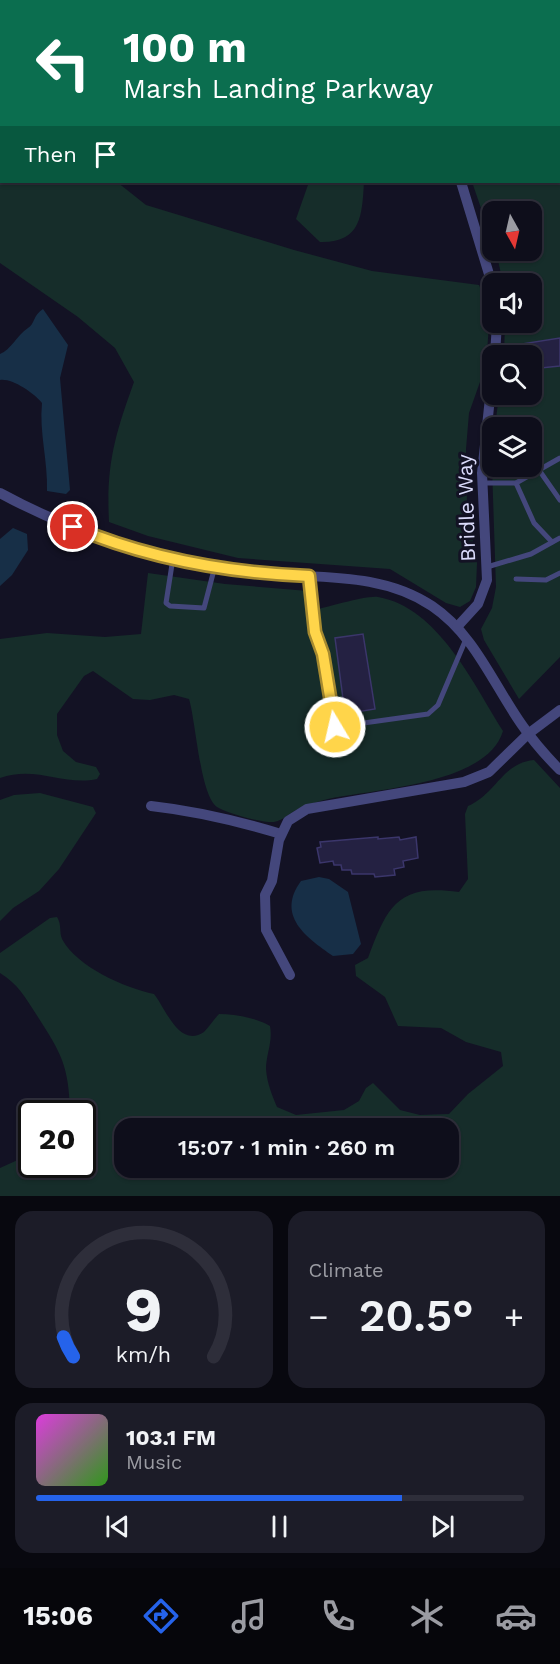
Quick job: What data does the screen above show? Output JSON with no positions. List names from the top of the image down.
{
  "streets": {
    "street": ["Bridle Way"]
  },
  "north": "bottom",
  "page": {
    "turn": ["100 m", "Marsh Landing Parkway"],
    "then": "Then",
    "limit": "20",
    "trip": "15:07 · 1 min · 260 m",
    "tile": "Climate",
    "heat": ["−", "20.5°", "+"],
    "song": ["103.1 FM", "Music"],
    "tabs": "15:06",
    "gauge": ["9", "km/h"]
  }
}
